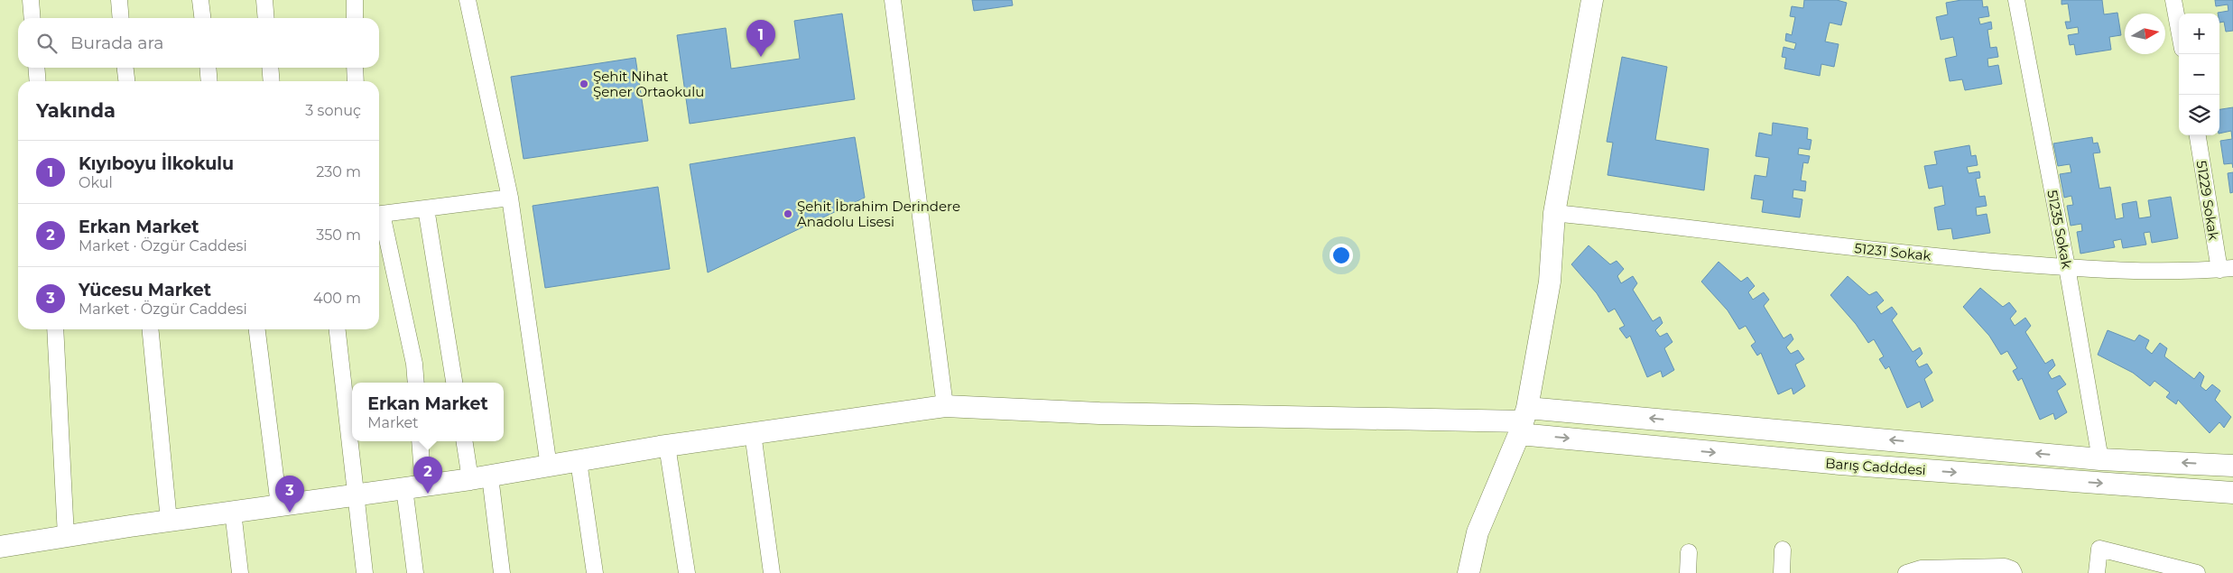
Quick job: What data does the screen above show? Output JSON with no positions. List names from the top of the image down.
{
  "streets": {
    "main road": ["Barış Cadddesi"],
    "street": ["51229 Sokak", "51235 Sokak", "51231 Sokak"]
  },
  "crossings": [
    ["51229 Sokak", "51231 Sokak"],
    ["51235 Sokak", "51231 Sokak"],
    ["51235 Sokak", "Barış Cadddesi"]
  ],
  "places": ["Şehit Nihat Şener Ortaokulu", "Şehit İbrahim Derindere Anadolu Lisesi"],
  "north": "right",
  "page": {
    "map_buttons": ["+", "−"],
    "search": "Burada ara",
    "pins": ["1", "2", "3"],
    "heading": ["Yakında", "3 sonuç"],
    "list": [
      {
        "mark": "1",
        "name": "Kıyıboyu İlkokulu",
        "note": "Okul",
        "value": "230 m"
      },
      {
        "mark": "2",
        "name": "Erkan Market",
        "note": "Market · Özgür Caddesi",
        "value": "350 m"
      },
      {
        "mark": "3",
        "name": "Yücesu Market",
        "note": "Market · Özgür Caddesi",
        "value": "400 m"
      }
    ],
    "popup": ["Erkan Market", "Market"]
  }
}
